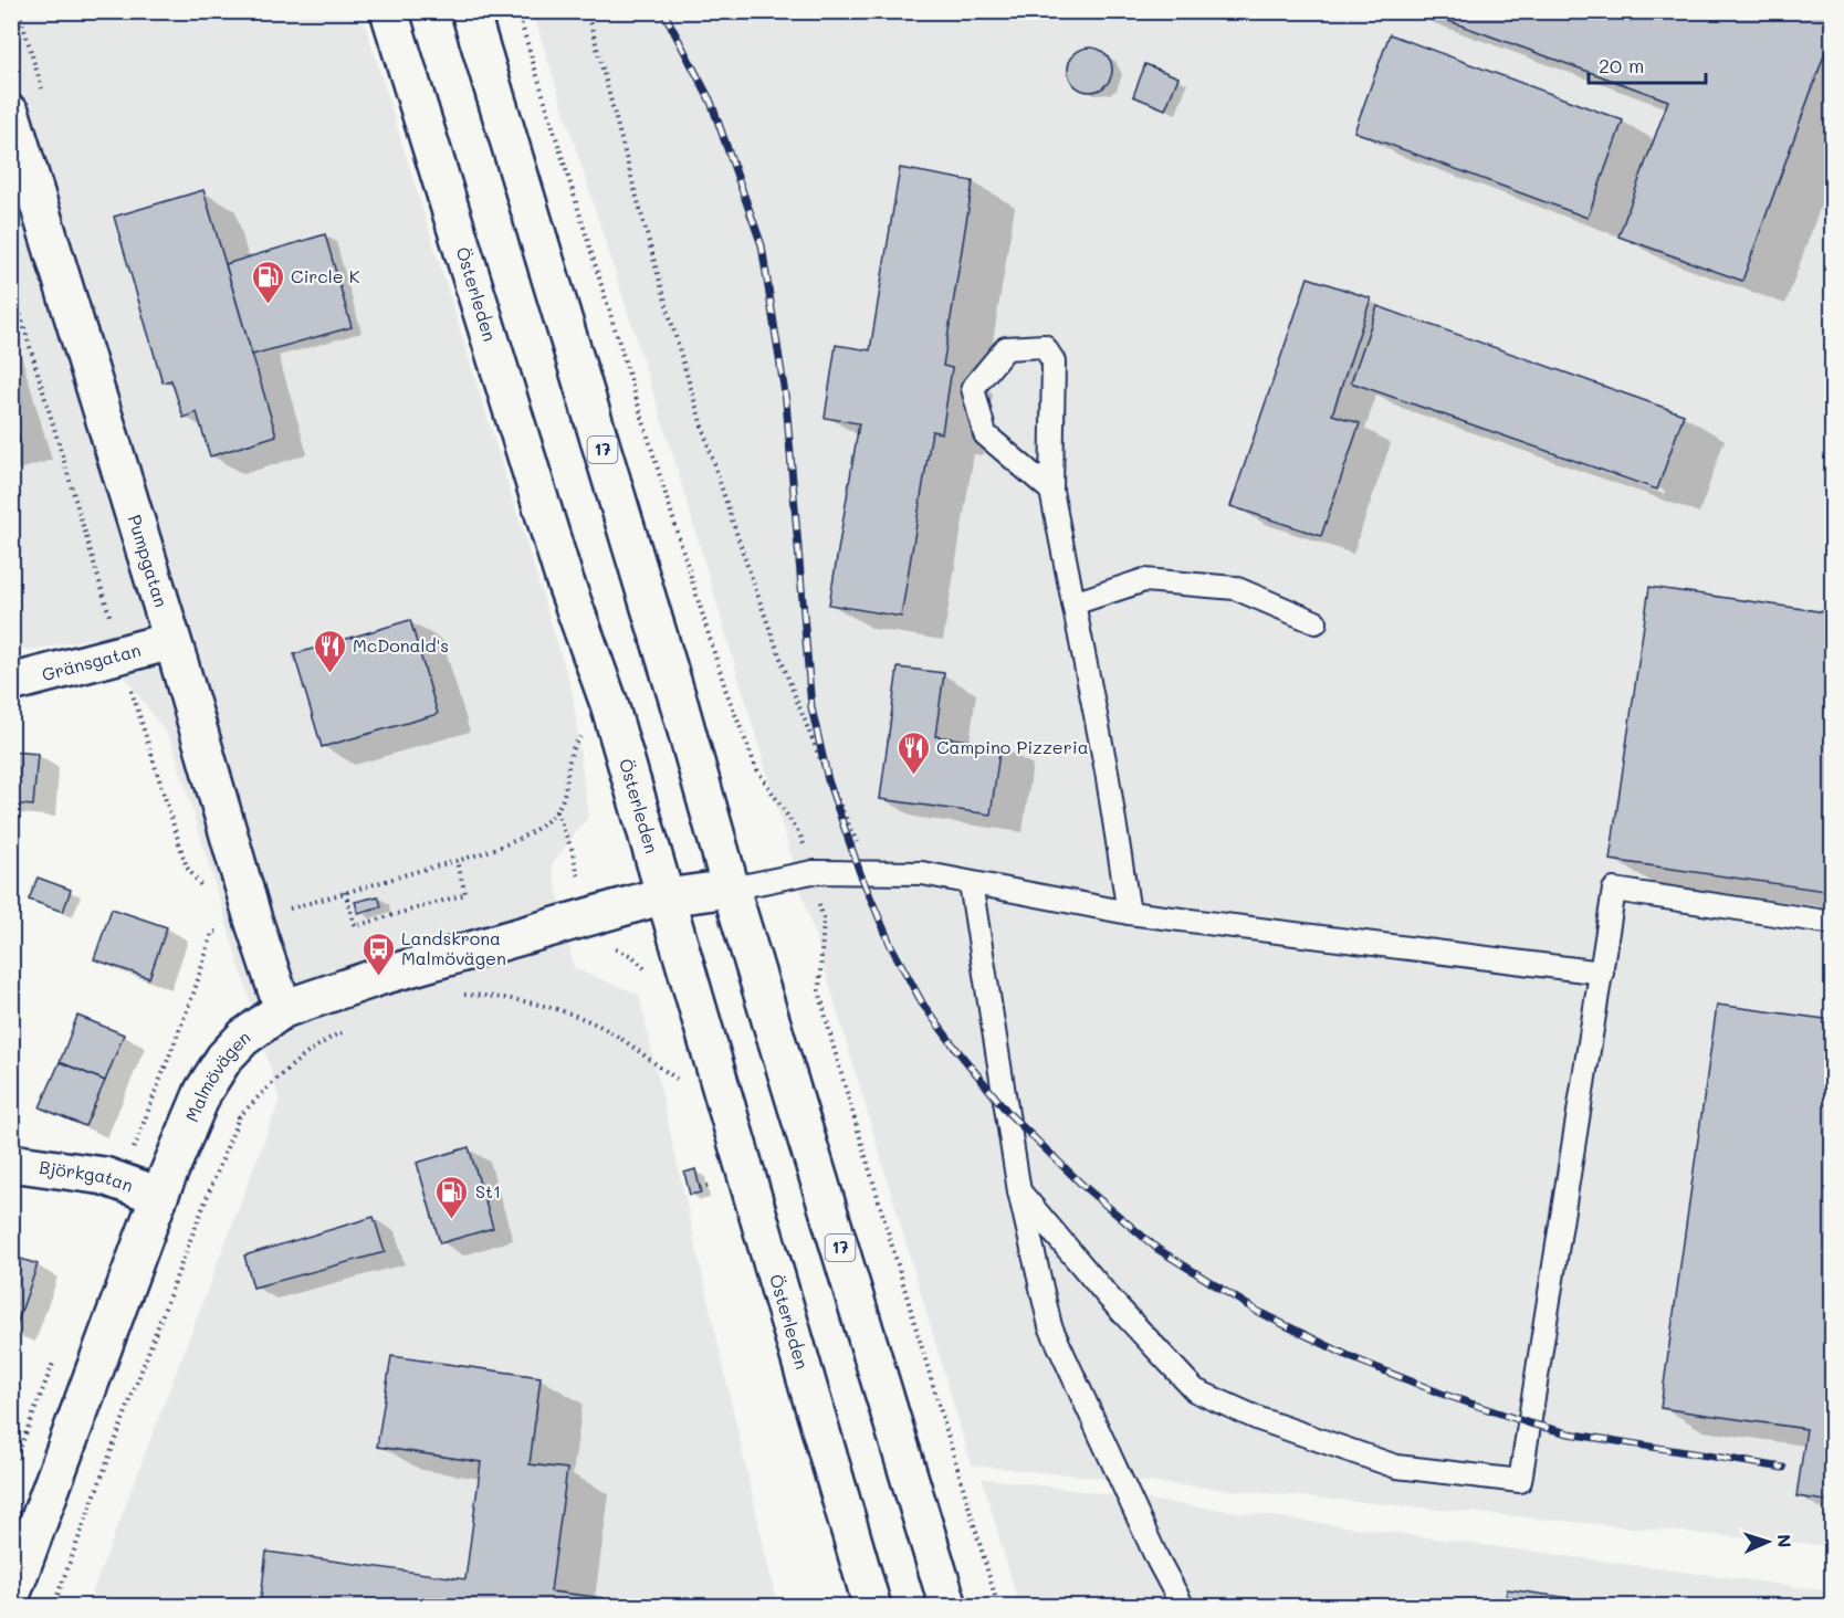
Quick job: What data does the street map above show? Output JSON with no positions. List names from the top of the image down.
{
  "streets": {
    "main road": [
      "Österleden",
      "17",
      "Pumpgatan",
      "Gränsgatan",
      "Malmövägen",
      "Björkgatan"
    ]
  },
  "crossings": [
    ["Österleden", "Malmövägen"],
    ["17", "Malmövägen"],
    ["Pumpgatan", "Gränsgatan"],
    ["Pumpgatan", "Malmövägen"],
    ["Malmövägen", "Björkgatan"]
  ],
  "places": {
    "fuel station": ["Circle K", "St1"],
    "restaurant": ["McDonald's", "Campino Pizzeria"],
    "bus stop": ["Landskrona Malmövägen"]
  },
  "scale_bar": "20 m",
  "north": "right"
}
